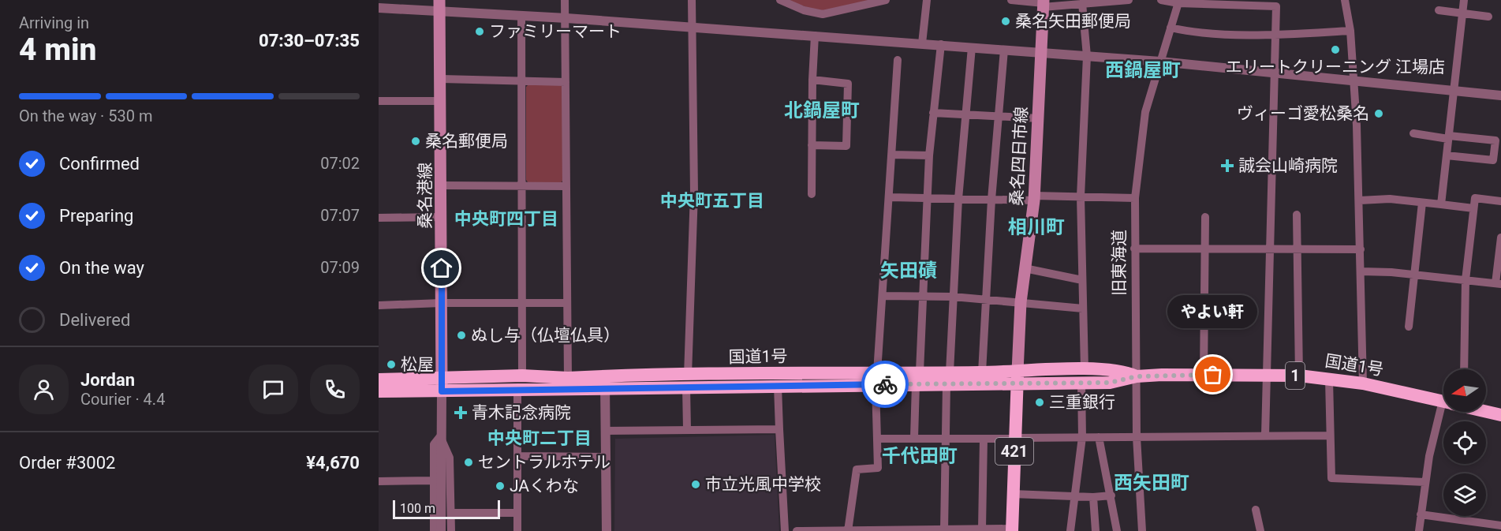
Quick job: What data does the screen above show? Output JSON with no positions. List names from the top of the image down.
{
  "streets": {
    "highway": ["国道1号", "1", "421"],
    "main road": ["桑名四日市線", "桑名港線"],
    "street": ["旧東海道"]
  },
  "crossings": [
    ["桑名四日市線", "国道1号"],
    ["桑名四日市線", "421"],
    ["桑名港線", "国道1号"],
    ["旧東海道", "国道1号"],
    ["国道1号", "421"]
  ],
  "districts": [
    "西鍋屋町",
    "北鍋屋町",
    "中央町五丁目",
    "中央町四丁目",
    "相川町",
    "矢田磧",
    "中央町二丁目",
    "千代田町",
    "西矢田町"
  ],
  "places": {
    "other": [
      "桑名矢田郵便局",
      "ファミリーマート",
      "エリートクリーニング 江場店",
      "ヴィーゴ愛松桑名",
      "桑名郵便局",
      "ぬし与（仏壇仏具）",
      "松屋",
      "やよい軒",
      "三重銀行",
      "セントラルホテル",
      "市立光風中学校",
      "JAくわな"
    ],
    "health": ["誠会山崎病院", "青木記念病院"]
  },
  "scale_bar": "100 m",
  "north": "left",
  "page": {
    "heading": ["4 min", "Arriving in", "07:30–07:35"],
    "panel": [
      "Jordan",
      "Courier · 4.4",
      "Order #3002",
      "¥4,670"
    ],
    "bar": "On the way · 530 m",
    "list": [
      ["Confirmed", "07:02"],
      ["Preparing", "07:07"],
      ["On the way", "07:09"],
      "Delivered"
    ],
    "bubble": "やよい軒",
    "scale": "100 m"
  }
}
